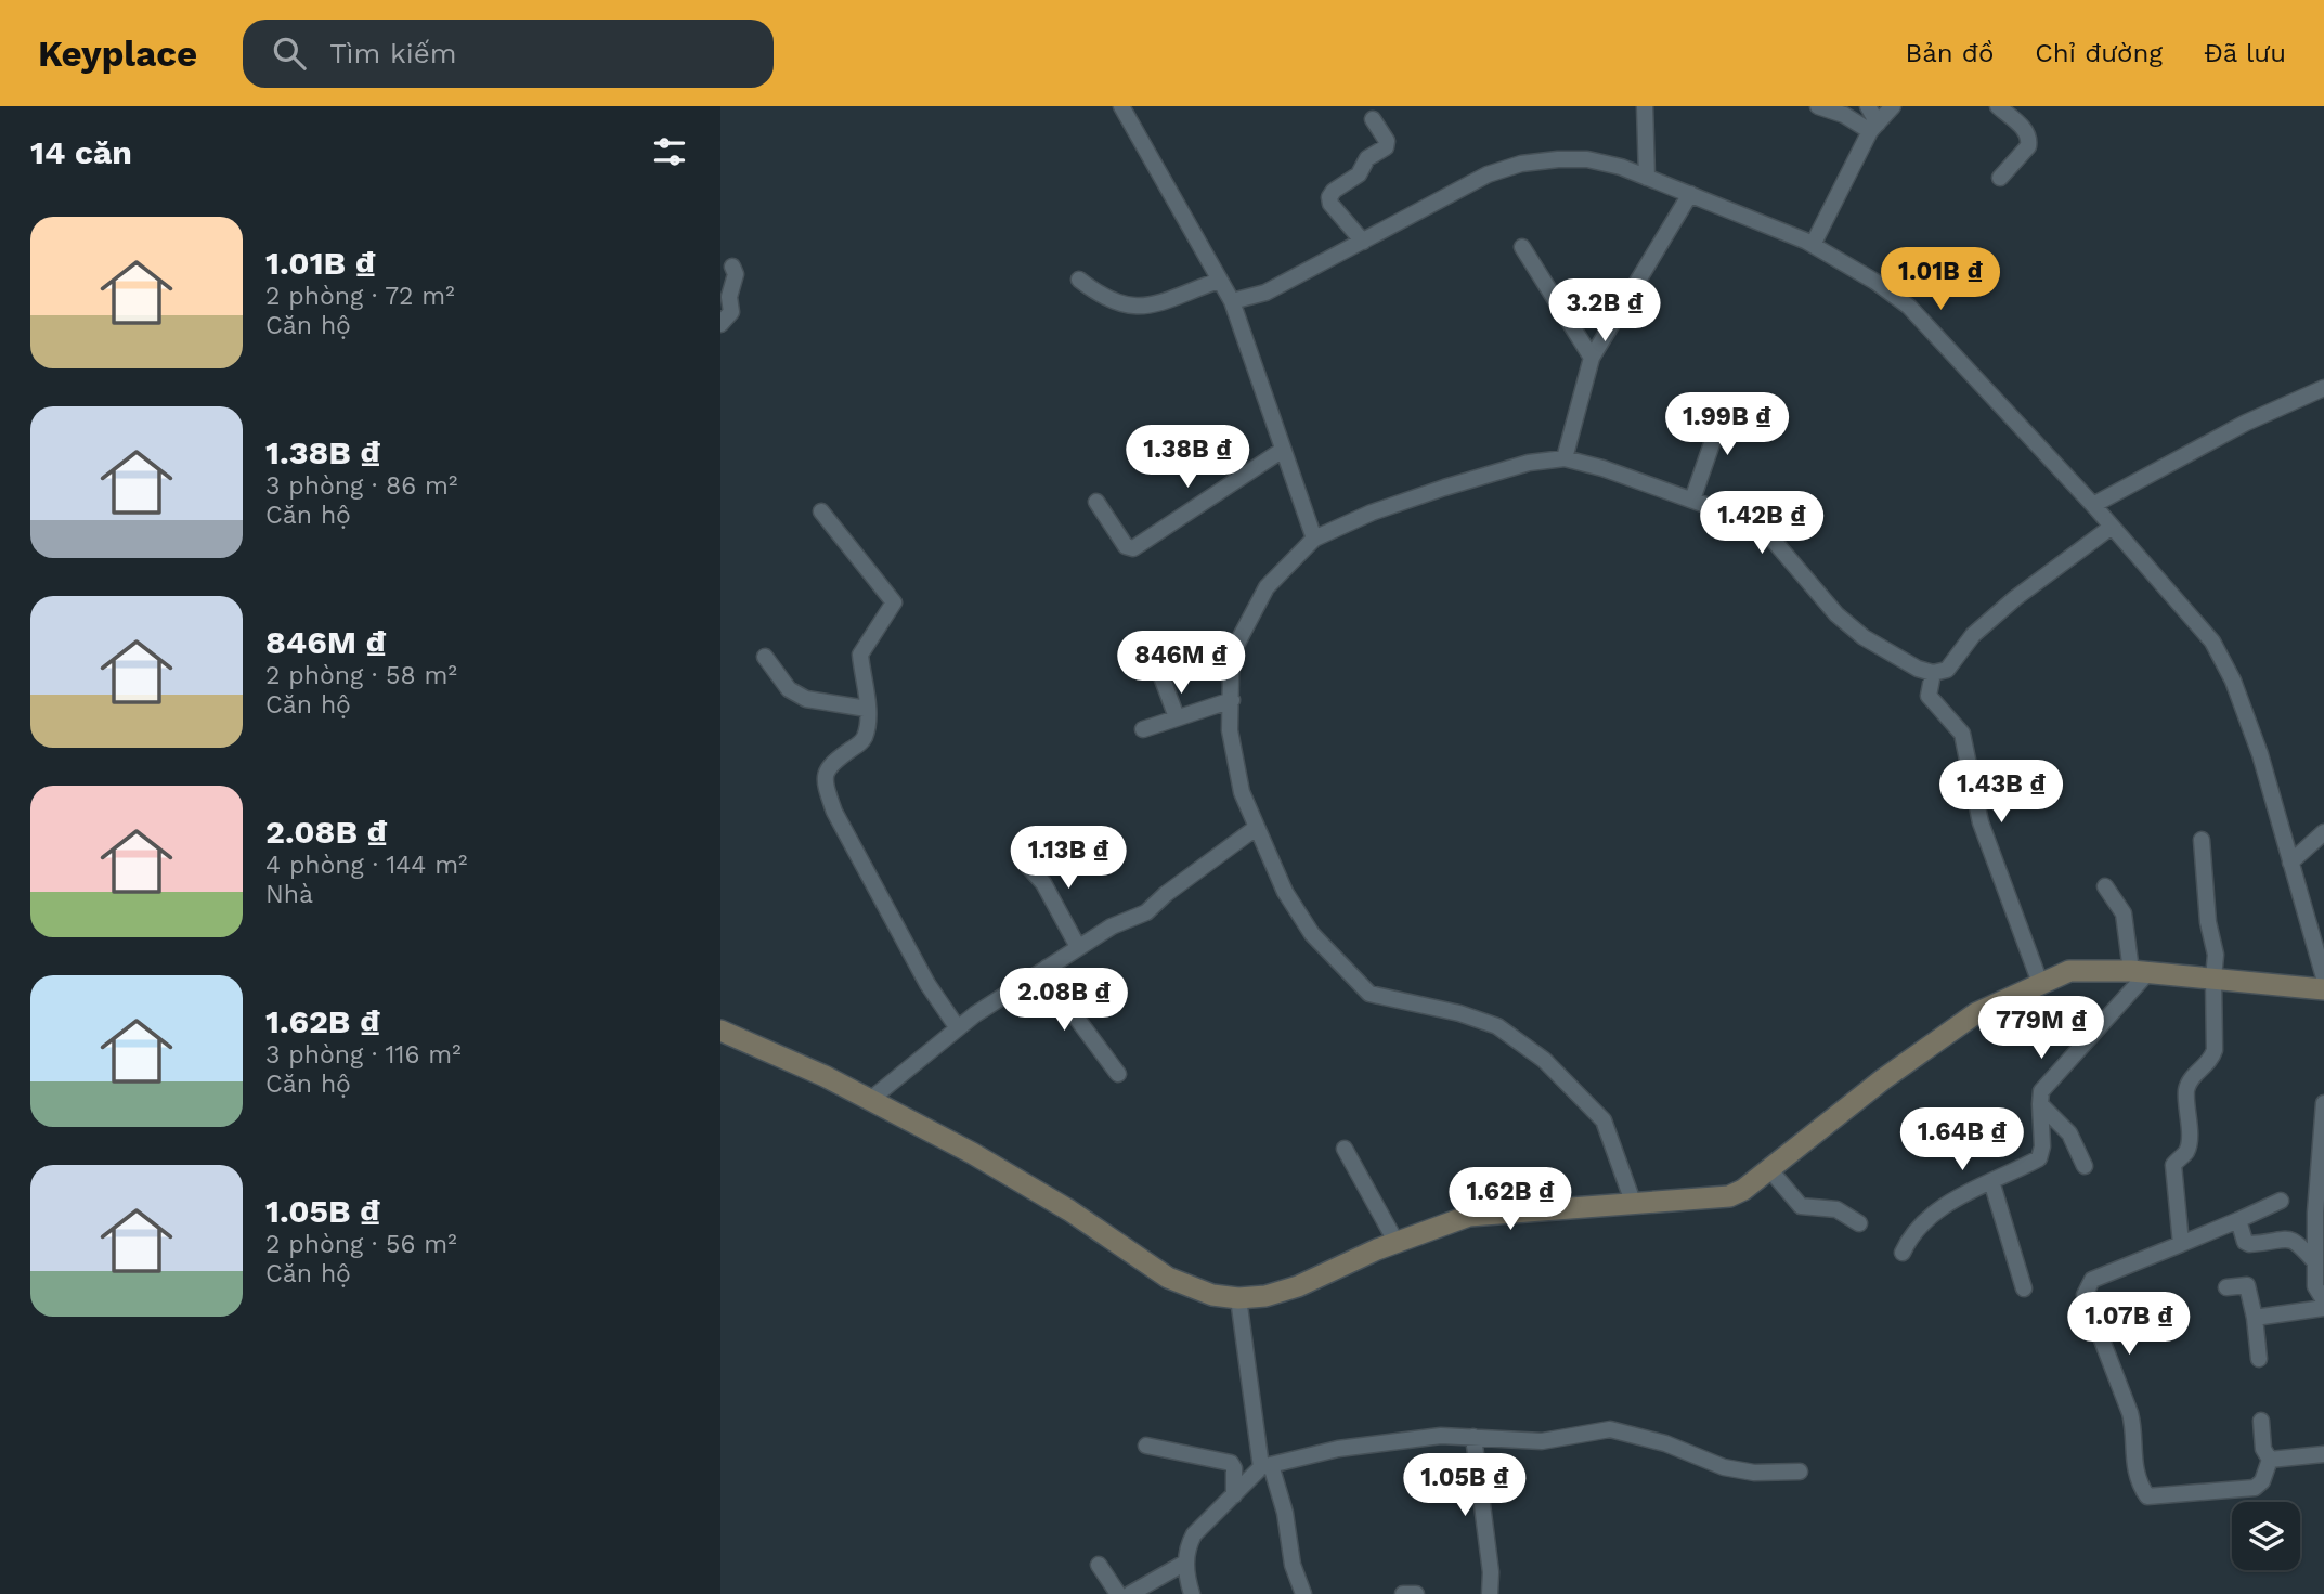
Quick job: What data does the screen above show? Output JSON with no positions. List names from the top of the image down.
{
  "page": {
    "header": "Keyplace",
    "search": "Tìm kiếm",
    "nav": ["Bản đồ", "Chỉ đường", "Đã lưu"],
    "heading": "14 căn",
    "list": [
      {
        "name": "1.01B ₫",
        "note": "2 phòng · 72 m² · Căn hộ"
      },
      {
        "name": "1.38B ₫",
        "note": "3 phòng · 86 m² · Căn hộ"
      },
      {
        "name": "846M ₫",
        "note": "2 phòng · 58 m² · Căn hộ"
      },
      {
        "name": "2.08B ₫",
        "note": "4 phòng · 144 m² · Nhà"
      },
      {
        "name": "1.62B ₫",
        "note": "3 phòng · 116 m² · Căn hộ"
      },
      {
        "name": "1.05B ₫",
        "note": "2 phòng · 56 m² · Căn hộ"
      }
    ],
    "price": [
      "1.01B ₫",
      "3.2B ₫",
      "1.99B ₫",
      "1.38B ₫",
      "1.42B ₫",
      "846M ₫",
      "1.43B ₫",
      "1.13B ₫",
      "2.08B ₫",
      "779M ₫",
      "1.64B ₫",
      "1.62B ₫",
      "1.07B ₫",
      "1.05B ₫"
    ]
  }
}
